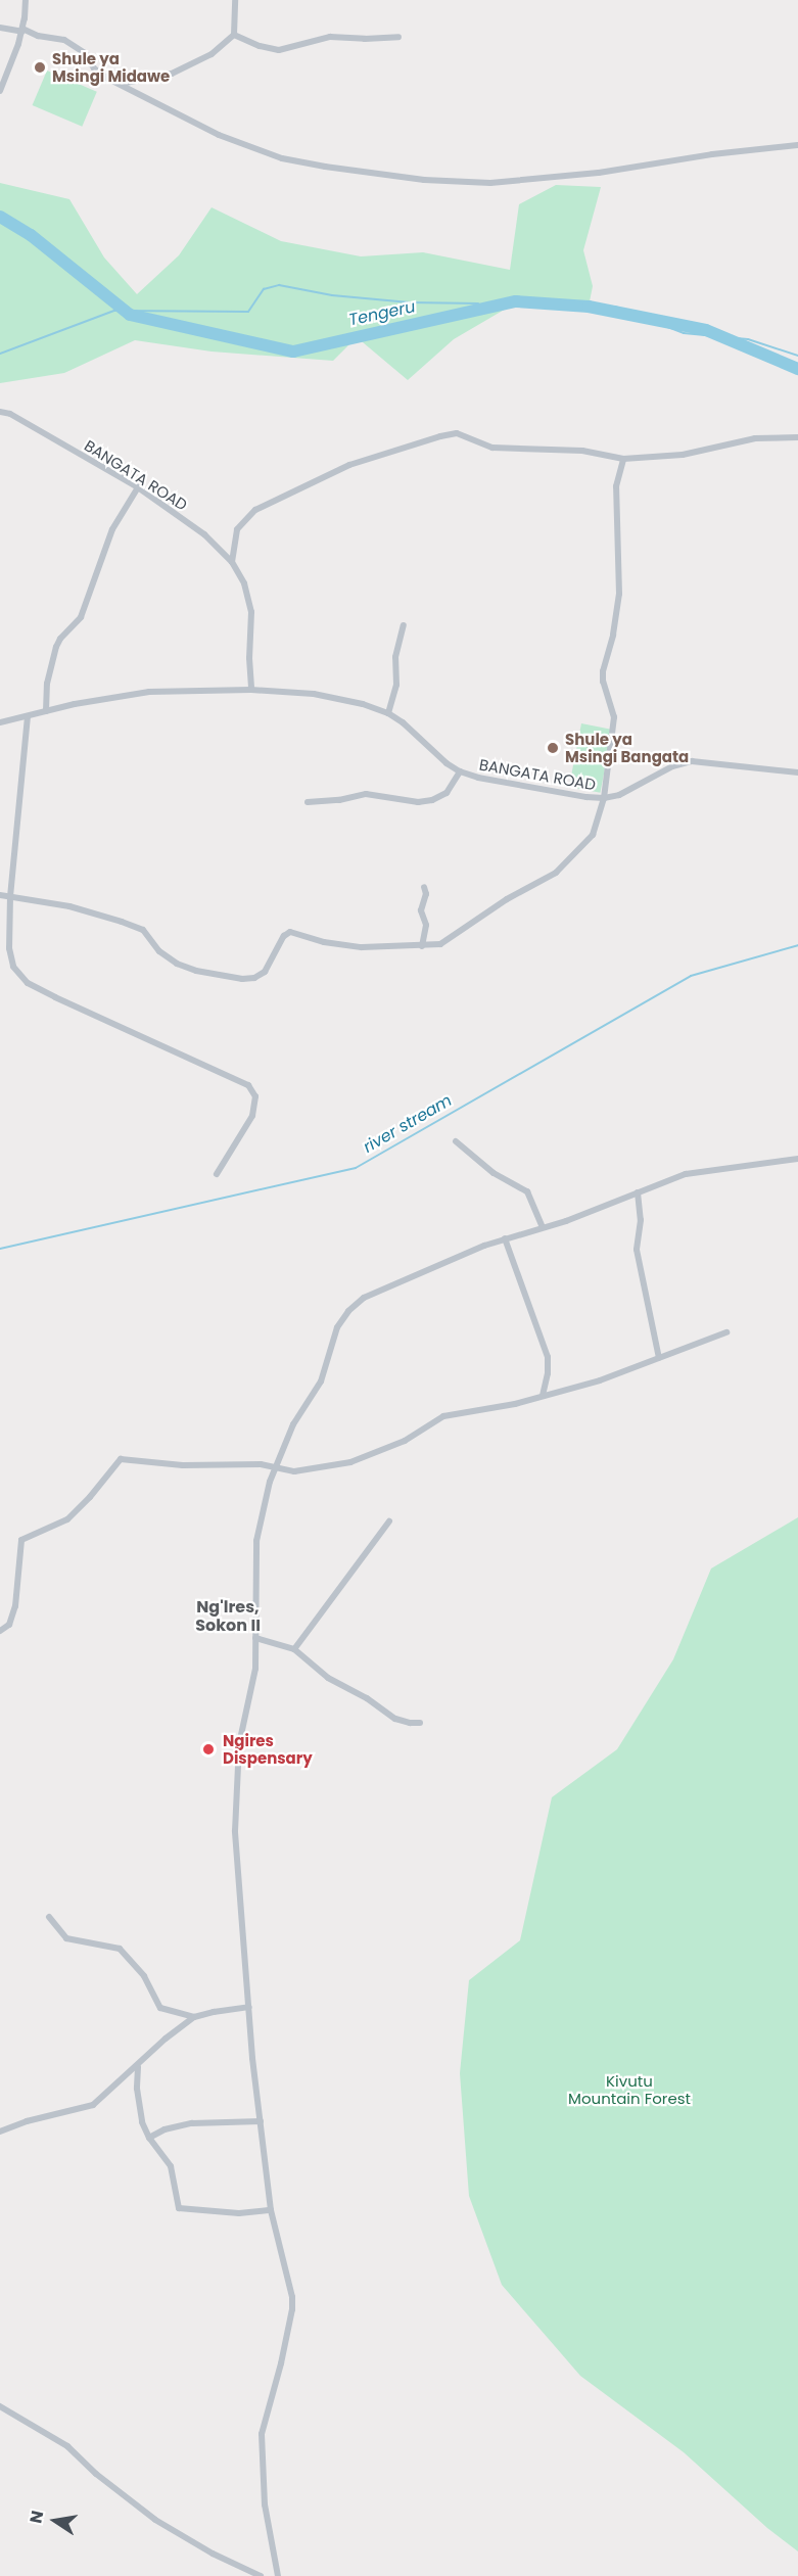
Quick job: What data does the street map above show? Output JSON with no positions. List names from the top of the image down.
{
  "streets": {
    "street": ["BANGATA ROAD"]
  },
  "districts": ["Ng'lres, Sokon II"],
  "water": ["Tengeru", "river stream"],
  "parks": ["Kivutu Mountain Forest"],
  "places": ["Shule ya Msingi Midawe", "Shule ya Msingi Bangata", "Ngires Dispensary"],
  "north": "left"
}
